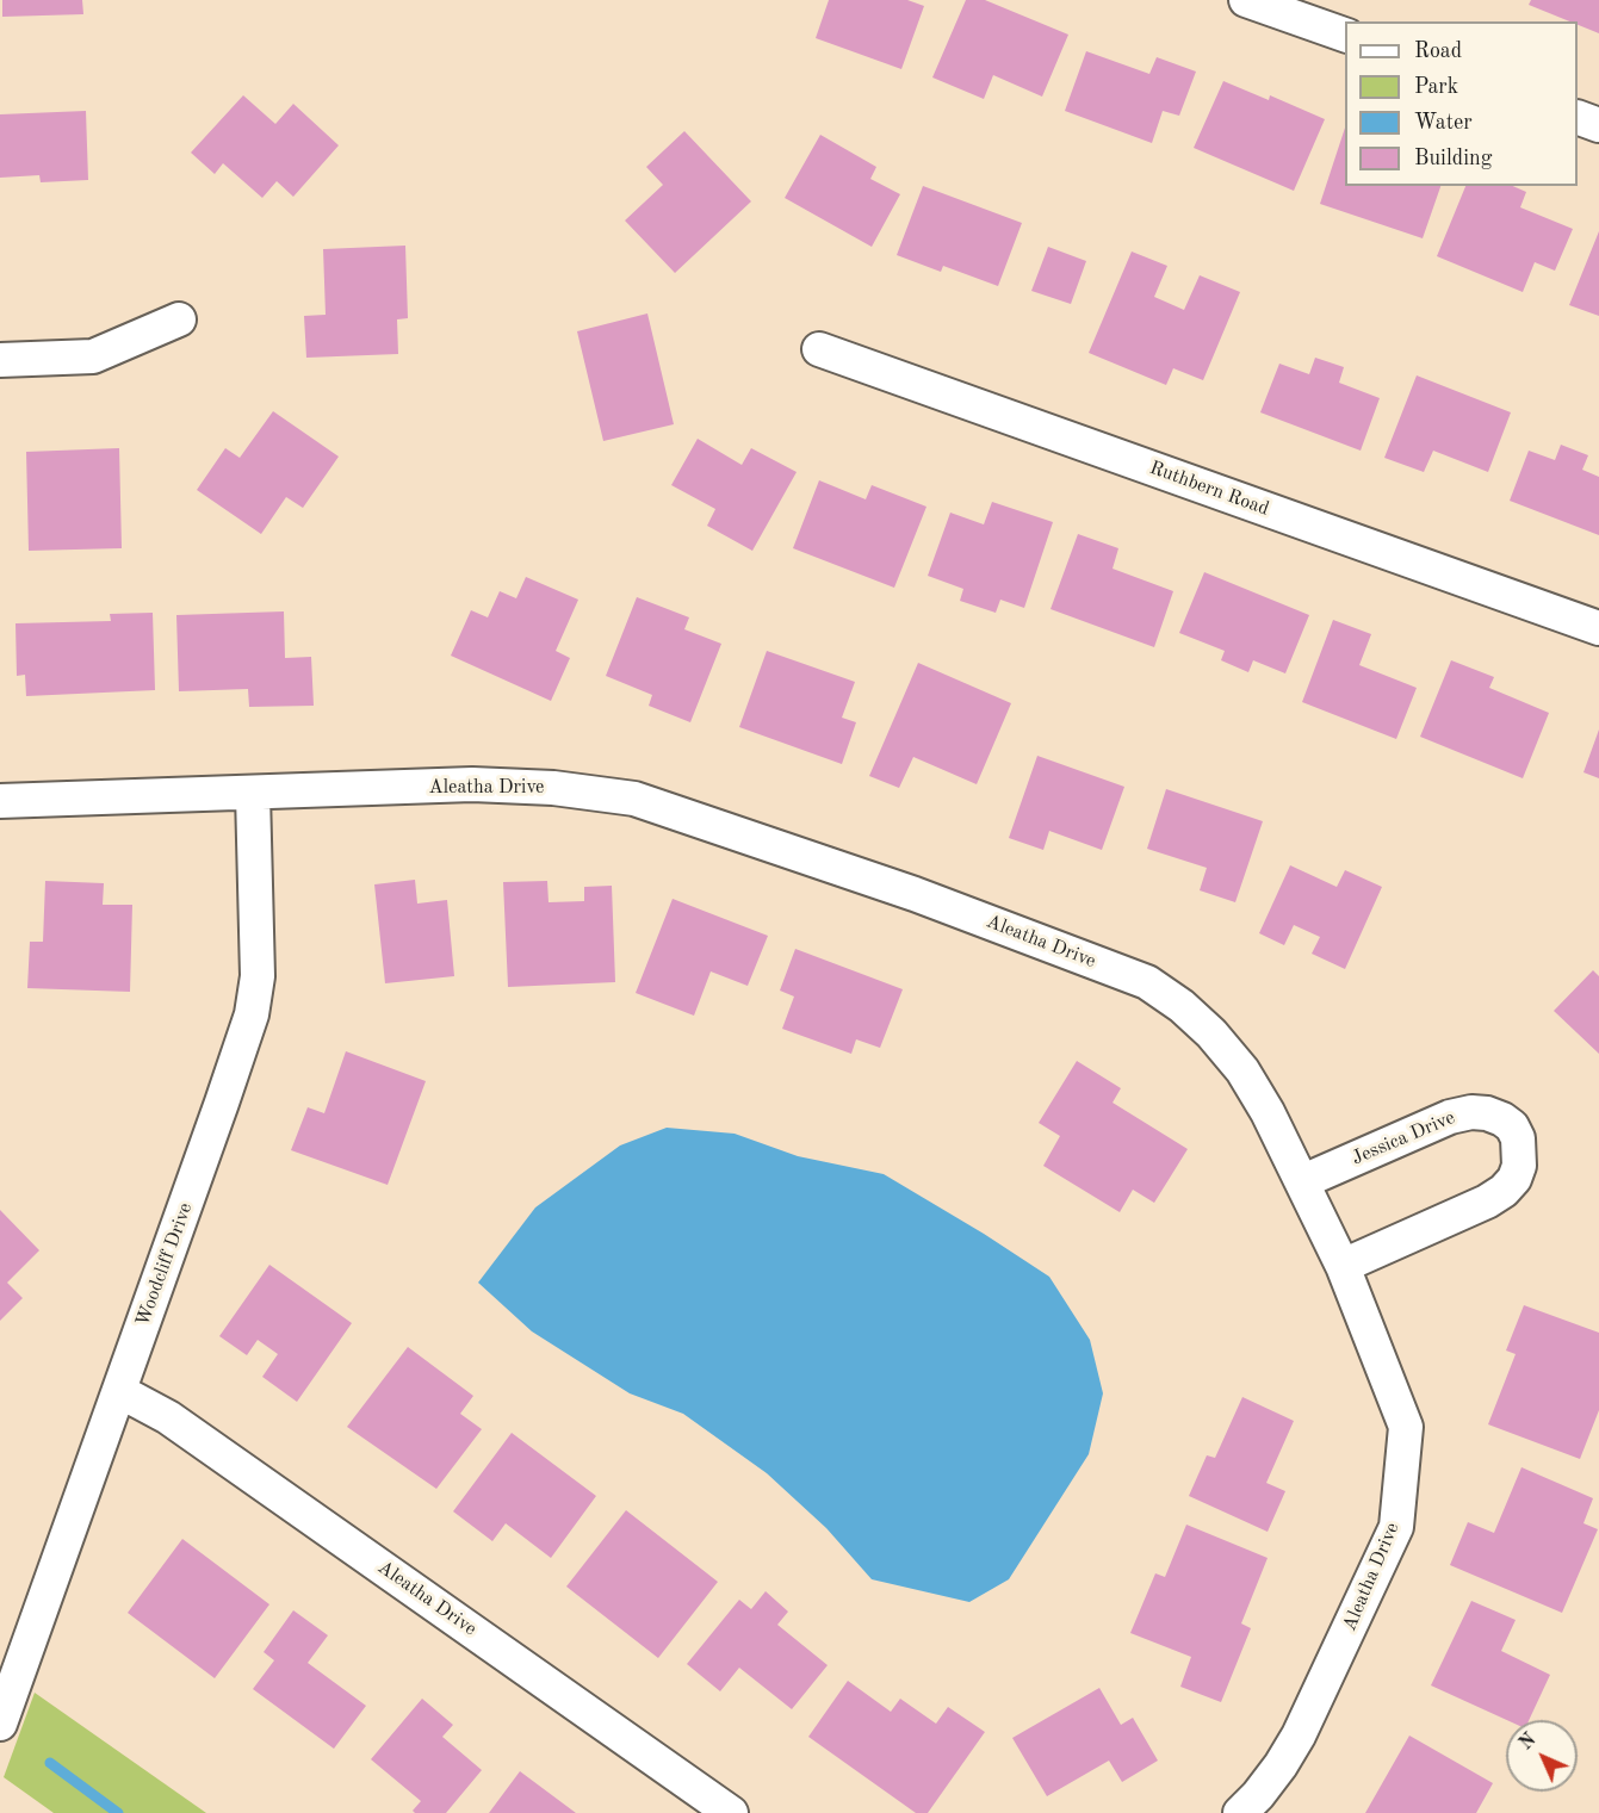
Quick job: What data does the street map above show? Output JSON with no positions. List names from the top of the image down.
{
  "streets": {
    "street": [
      "Ruthbern Road",
      "Aleatha Drive",
      "Jessica Drive",
      "Woodcliff Drive"
    ]
  },
  "crossings": [
    ["Aleatha Drive", "Jessica Drive"],
    ["Aleatha Drive", "Woodcliff Drive"]
  ],
  "legend": [
    "Road",
    "Park",
    "Water",
    "Building"
  ],
  "north": "top left"
}
